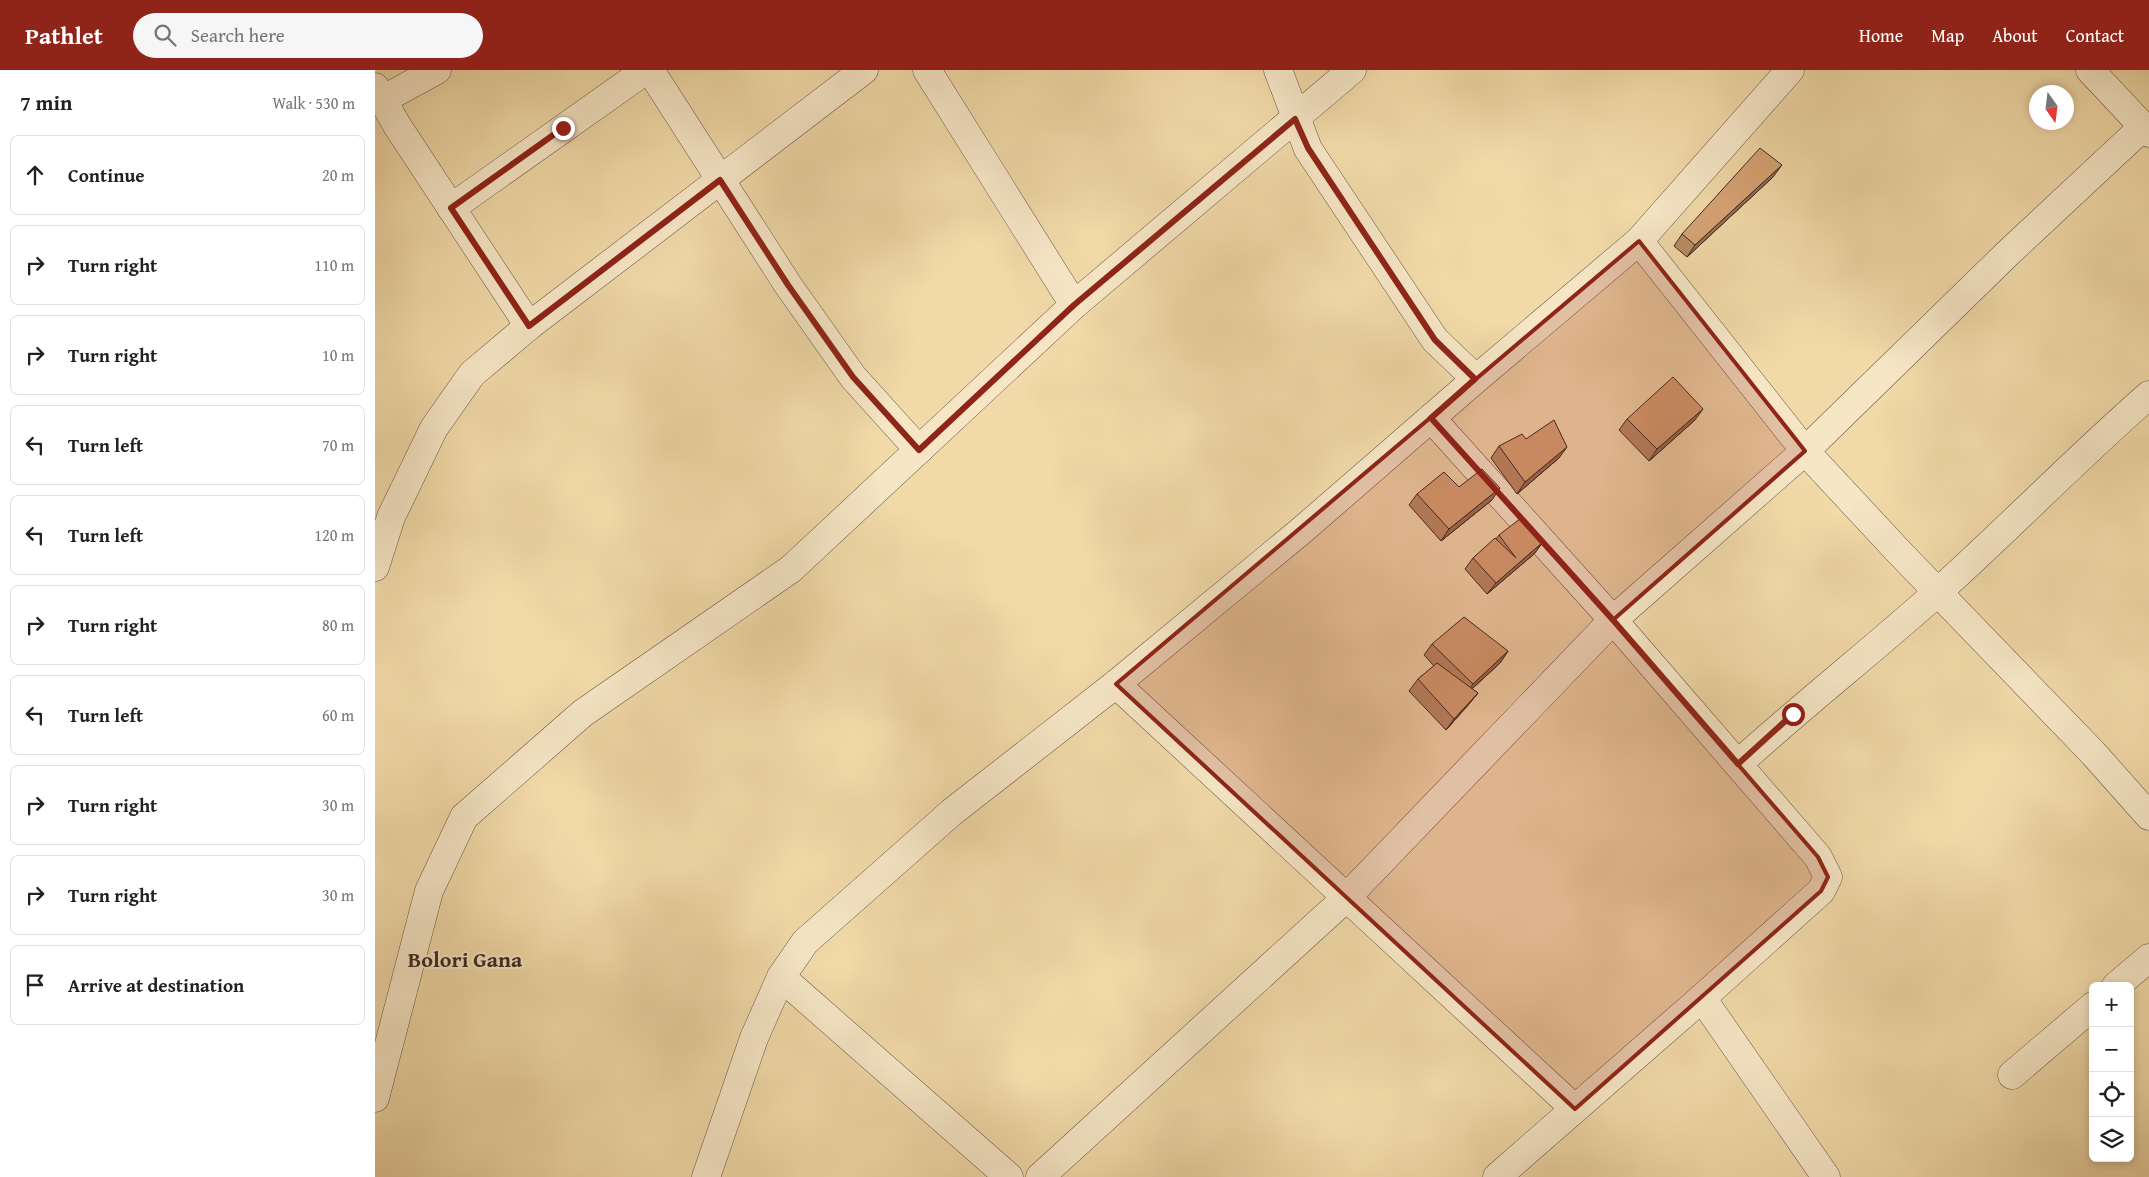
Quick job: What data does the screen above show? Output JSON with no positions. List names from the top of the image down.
{
  "districts": ["Bolori Gana"],
  "north": "bottom",
  "page": {
    "header": "Pathlet",
    "search": "Search here",
    "nav": [
      "Home",
      "Map",
      "About",
      "Contact"
    ],
    "heading": ["7 min", "Walk · 530 m"],
    "list": [
      ["Continue", "20 m"],
      ["Turn right", "110 m"],
      ["Turn right", "10 m"],
      ["Turn left", "70 m"],
      ["Turn left", "120 m"],
      ["Turn right", "80 m"],
      ["Turn left", "60 m"],
      ["Turn right", "30 m"],
      ["Turn right", "30 m"],
      "Arrive at destination"
    ],
    "map_buttons": ["+", "−"]
  }
}
